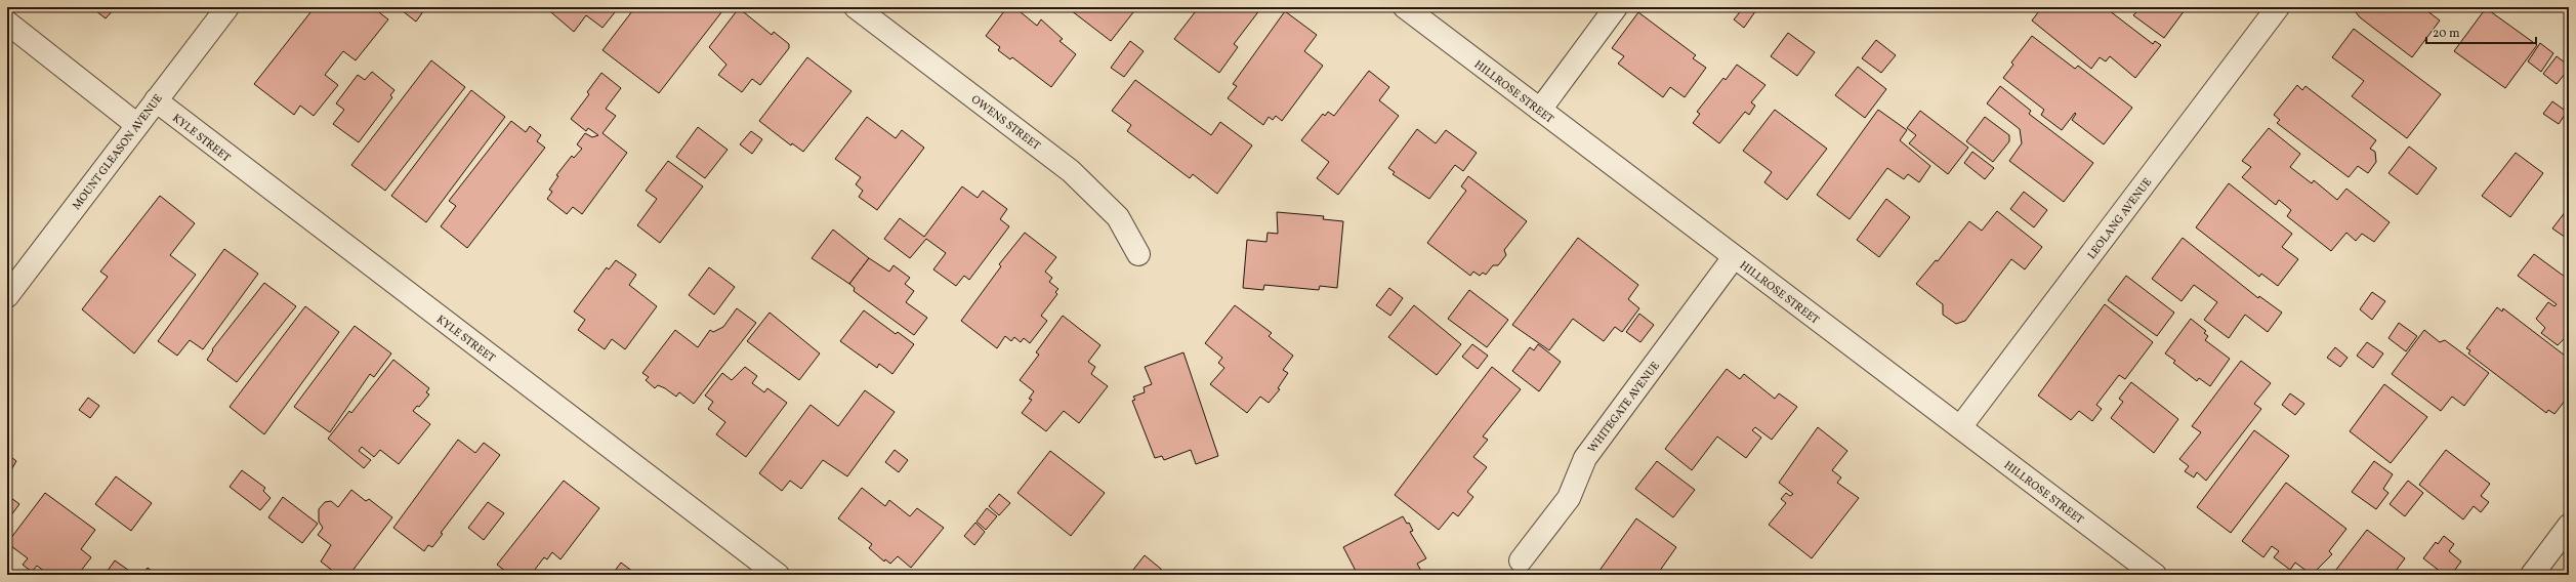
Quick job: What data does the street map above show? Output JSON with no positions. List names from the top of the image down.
{
  "streets": {
    "street": [
      "HILLROSE STREET",
      "OWENS STREET",
      "KYLE STREET",
      "MOUNT GLEASON AVENUE",
      "LEOLANG AVENUE",
      "WHITEGATE AVENUE"
    ]
  },
  "crossings": [
    ["HILLROSE STREET", "LEOLANG AVENUE"],
    ["HILLROSE STREET", "WHITEGATE AVENUE"],
    ["KYLE STREET", "MOUNT GLEASON AVENUE"]
  ],
  "scale_bar": "20 m"
}
